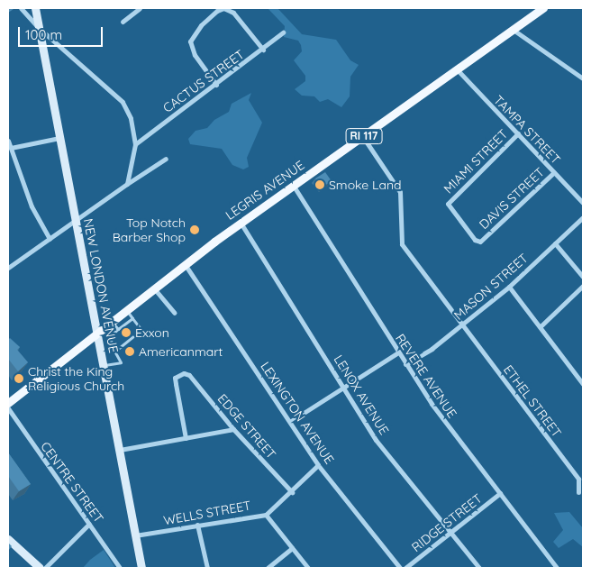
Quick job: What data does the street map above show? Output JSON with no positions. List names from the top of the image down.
{
  "streets": {
    "main road": ["RI 117", "LEGRIS AVENUE", "NEW LONDON AVENUE"],
    "street": [
      "CACTUS STREET",
      "TAMPA STREET",
      "MIAMI STREET",
      "DAVIS STREET",
      "MASON STREET",
      "REVERE AVENUE",
      "LENOX AVENUE",
      "ETHEL STREET",
      "LEXINGTON AVENUE",
      "EDGE STREET",
      "CENTRE STREET",
      "WELLS STREET",
      "RIDGE STREET"
    ]
  },
  "crossings": [
    ["TAMPA STREET", "MIAMI STREET"],
    ["TAMPA STREET", "LEGRIS AVENUE"],
    ["TAMPA STREET", "DAVIS STREET"],
    ["MIAMI STREET", "DAVIS STREET"],
    ["LEGRIS AVENUE", "NEW LONDON AVENUE"],
    ["LEGRIS AVENUE", "REVERE AVENUE"],
    ["LEGRIS AVENUE", "LENOX AVENUE"],
    ["LEGRIS AVENUE", "ETHEL STREET"],
    ["LEGRIS AVENUE", "LEXINGTON AVENUE"],
    ["NEW LONDON AVENUE", "WELLS STREET"],
    ["MASON STREET", "REVERE AVENUE"],
    ["MASON STREET", "ETHEL STREET"],
    ["REVERE AVENUE", "RIDGE STREET"],
    ["LENOX AVENUE", "RIDGE STREET"],
    ["LEXINGTON AVENUE", "WELLS STREET"],
    ["EDGE STREET", "WELLS STREET"]
  ],
  "places": [
    "Smoke Land",
    "Top Notch Barber Shop",
    "Exxon",
    "Americanmart",
    "Christ the King Religious Church"
  ],
  "scale_bar": "100 m"
}
